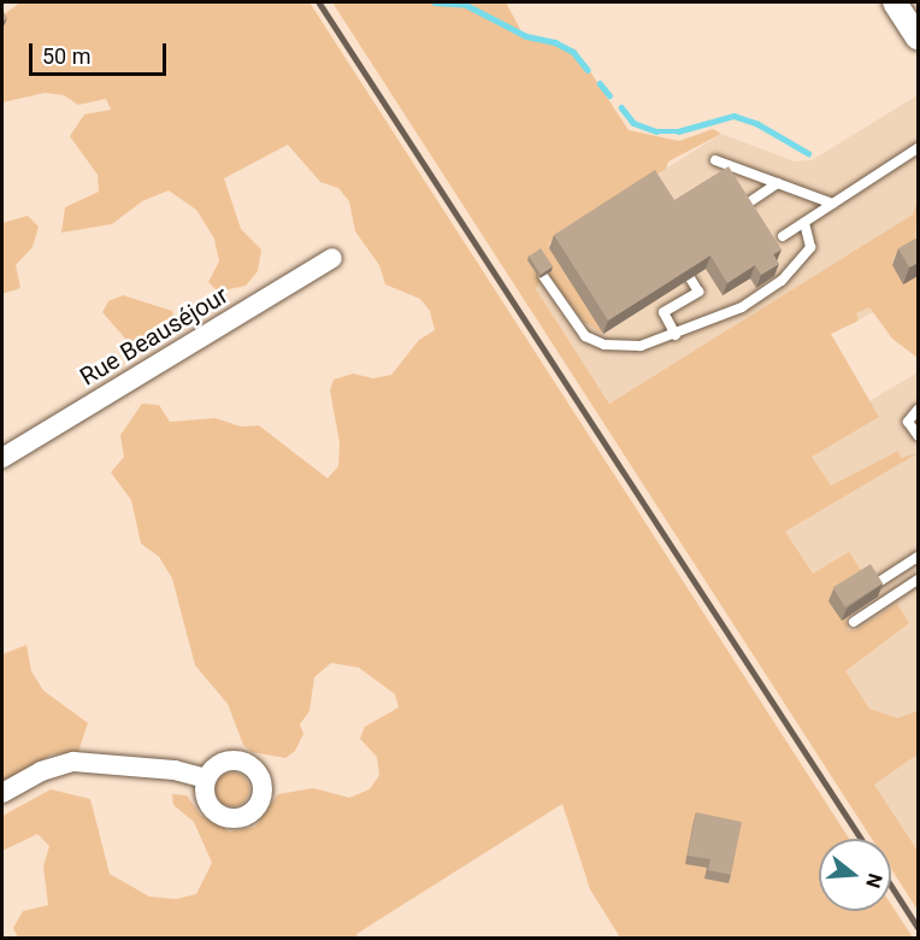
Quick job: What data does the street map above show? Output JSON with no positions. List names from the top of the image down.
{
  "streets": {
    "street": ["Rue Beauséjour"]
  },
  "scale_bar": "50 m",
  "north": "right"
}
